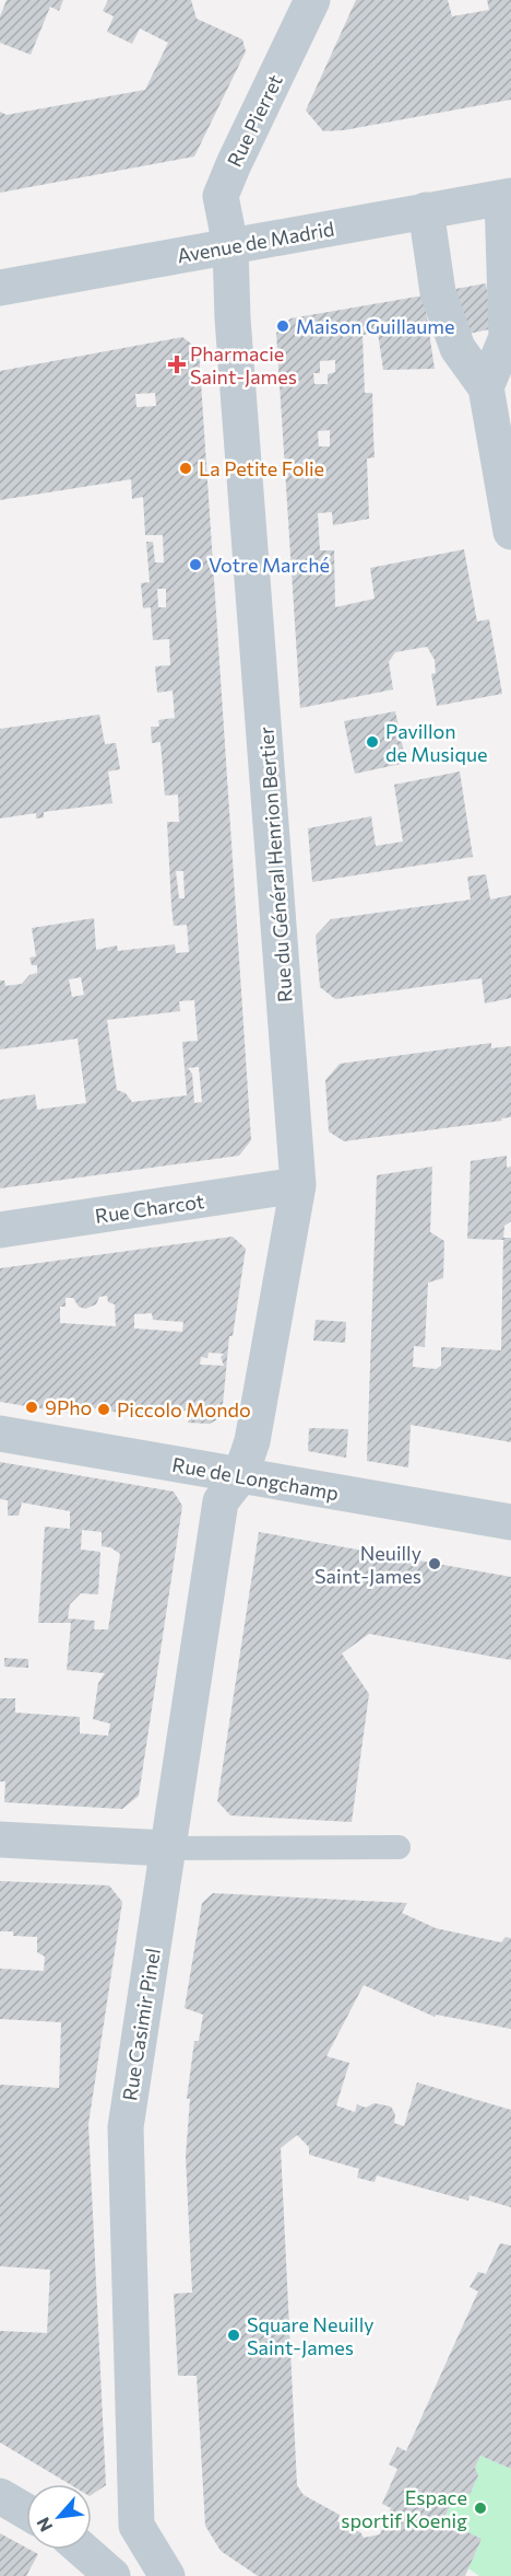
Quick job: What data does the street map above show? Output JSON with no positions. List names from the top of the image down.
{
  "streets": {
    "street": [
      "Rue Pierret",
      "Avenue de Madrid",
      "Rue du Général Henrion Bertier",
      "Rue Charcot",
      "Rue de Longchamp",
      "Rue Casimir Pinel"
    ]
  },
  "crossings": [
    ["Rue Pierret", "Avenue de Madrid"],
    ["Rue Pierret", "Rue du Général Henrion Bertier"],
    ["Avenue de Madrid", "Rue du Général Henrion Bertier"],
    ["Rue du Général Henrion Bertier", "Rue Charcot"],
    ["Rue du Général Henrion Bertier", "Rue de Longchamp"],
    ["Rue du Général Henrion Bertier", "Rue Casimir Pinel"],
    ["Rue de Longchamp", "Rue Casimir Pinel"]
  ],
  "places": {
    "other": [
      "Maison Guillaume",
      "La Petite Folie",
      "Votre Marché",
      "Pavillon de Musique",
      "9Pho",
      "Piccolo Mondo",
      "Neuilly Saint-James",
      "Square Neuilly Saint-James",
      "Espace sportif Koenig"
    ],
    "health": ["Pharmacie Saint-James"]
  },
  "north": "bottom left"
}
